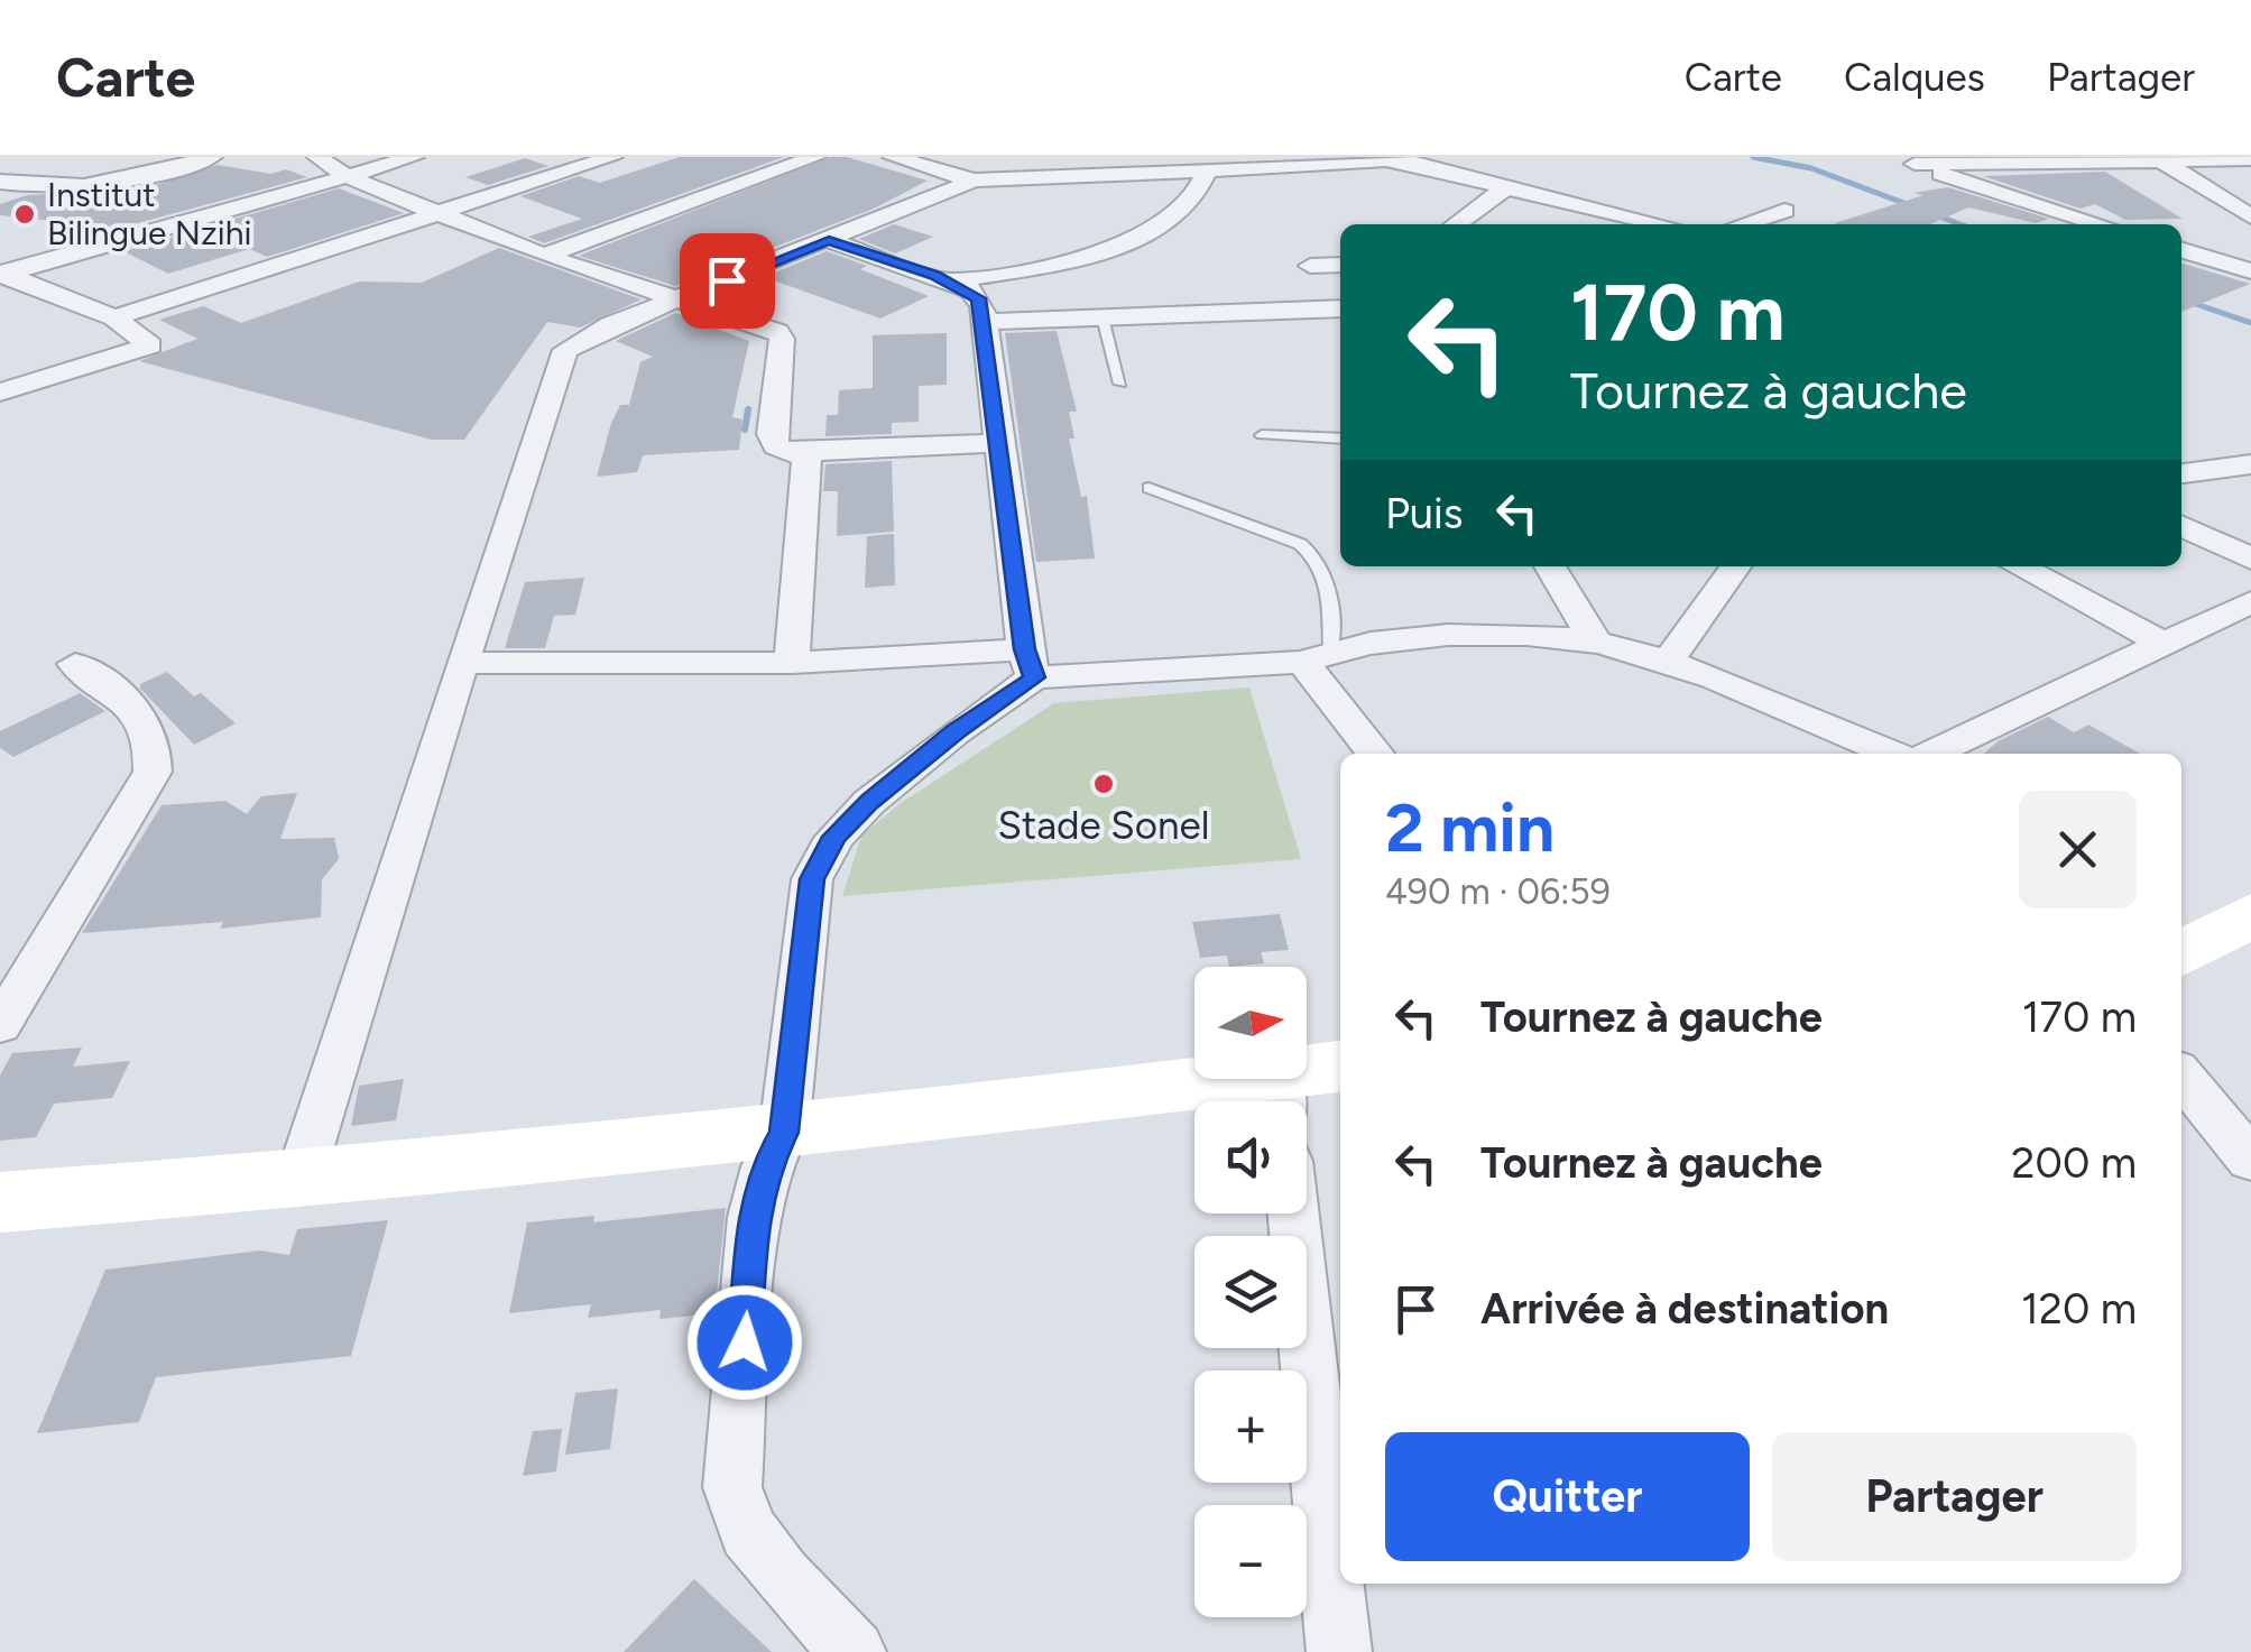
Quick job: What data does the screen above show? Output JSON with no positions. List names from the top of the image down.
{
  "places": ["Institut Bilingue Nzihi", "Stade Sonel"],
  "north": "right",
  "page": {
    "header": "Carte",
    "nav": ["Carte", "Calques", "Partager"],
    "turn": ["170 m", "Tournez à gauche"],
    "then": "Puis",
    "heading": ["2 min", "490 m · 06:59"],
    "list": [
      {
        "name": "Tournez à gauche",
        "value": "170 m"
      },
      {
        "name": "Tournez à gauche",
        "value": "200 m"
      },
      {
        "name": "Arrivée à destination",
        "value": "120 m"
      }
    ],
    "map_buttons": ["+", "−"],
    "buttons": ["Quitter", "Partager"]
  }
}
